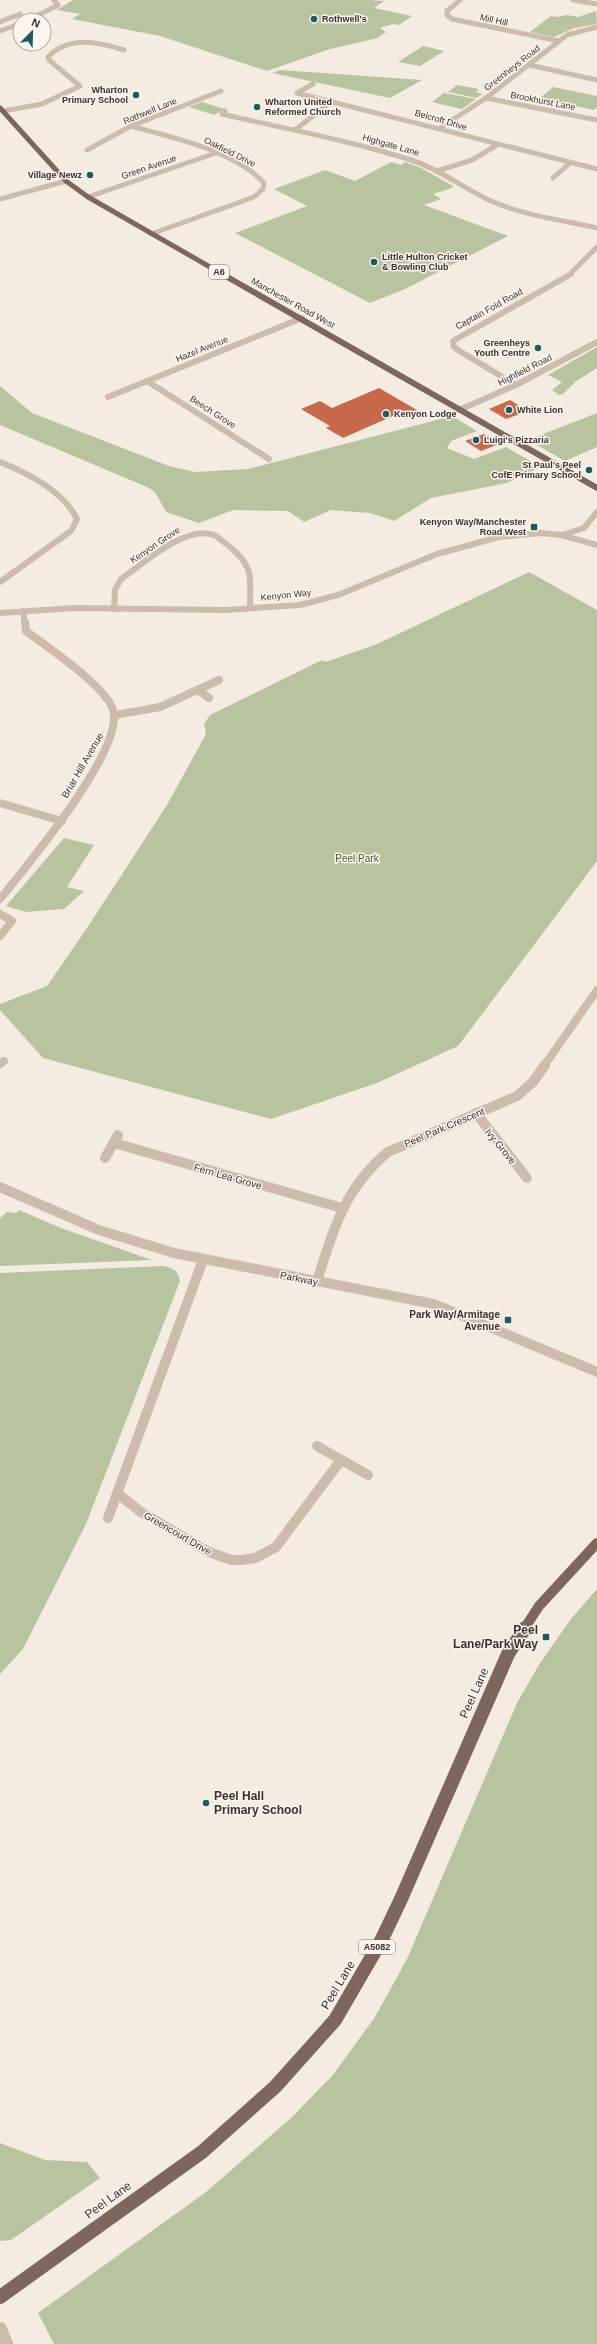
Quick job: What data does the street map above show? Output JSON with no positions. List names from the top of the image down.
{
  "streets": {
    "main road": [
      "A6",
      "Manchester Road West",
      "Peel Lane",
      "A5082"
    ],
    "street": [
      "Mill Hill",
      "Greenheys Road",
      "Brookhurst Lane",
      "Rothwell Lane",
      "Belcroft Drive",
      "Highgate Lane",
      "Oakfield Drive",
      "Green Avenue",
      "Captain Fold Road",
      "Hazel Avenue",
      "Highfield Road",
      "Beech Grove",
      "Kenyon Grove",
      "Kenyon Way",
      "Briar Hill Avenue",
      "Peel Park Crescent",
      "Ivy Grove",
      "Fern Lea Grove",
      "Parkway",
      "Greencourt Drive"
    ]
  },
  "crossings": [
    ["Mill Hill", "Greenheys Road"],
    ["Greenheys Road", "Brookhurst Lane"],
    ["Greenheys Road", "Belcroft Drive"],
    ["Rothwell Lane", "Oakfield Drive"],
    ["Oakfield Drive", "Green Avenue"],
    ["Oakfield Drive", "Manchester Road West"],
    ["Green Avenue", "Manchester Road West"],
    ["Manchester Road West", "Hazel Avenue"],
    ["Manchester Road West", "Highfield Road"],
    ["Captain Fold Road", "Highfield Road"],
    ["Hazel Avenue", "Beech Grove"],
    ["Kenyon Grove", "Kenyon Way"],
    ["Peel Park Crescent", "Ivy Grove"],
    ["Peel Park Crescent", "Fern Lea Grove"],
    ["Peel Park Crescent", "Parkway"]
  ],
  "parks": ["Peel Park"],
  "places": {
    "other": [
      "Rothwell's",
      "Wharton Primary School",
      "Wharton United Reformed Church",
      "Village Newz",
      "Little Hulton Cricket & Bowling Club",
      "Greenheys Youth Centre",
      "White Lion",
      "Kenyon Lodge",
      "Luigi's Pizzaria",
      "St Paul's Peel CofE Primary School",
      "Peel Hall Primary School"
    ],
    "transit": ["Kenyon Way/Manchester Road West", "Park Way/Armitage Avenue", "Peel Lane/Park Way"]
  },
  "north": "top right"
}
